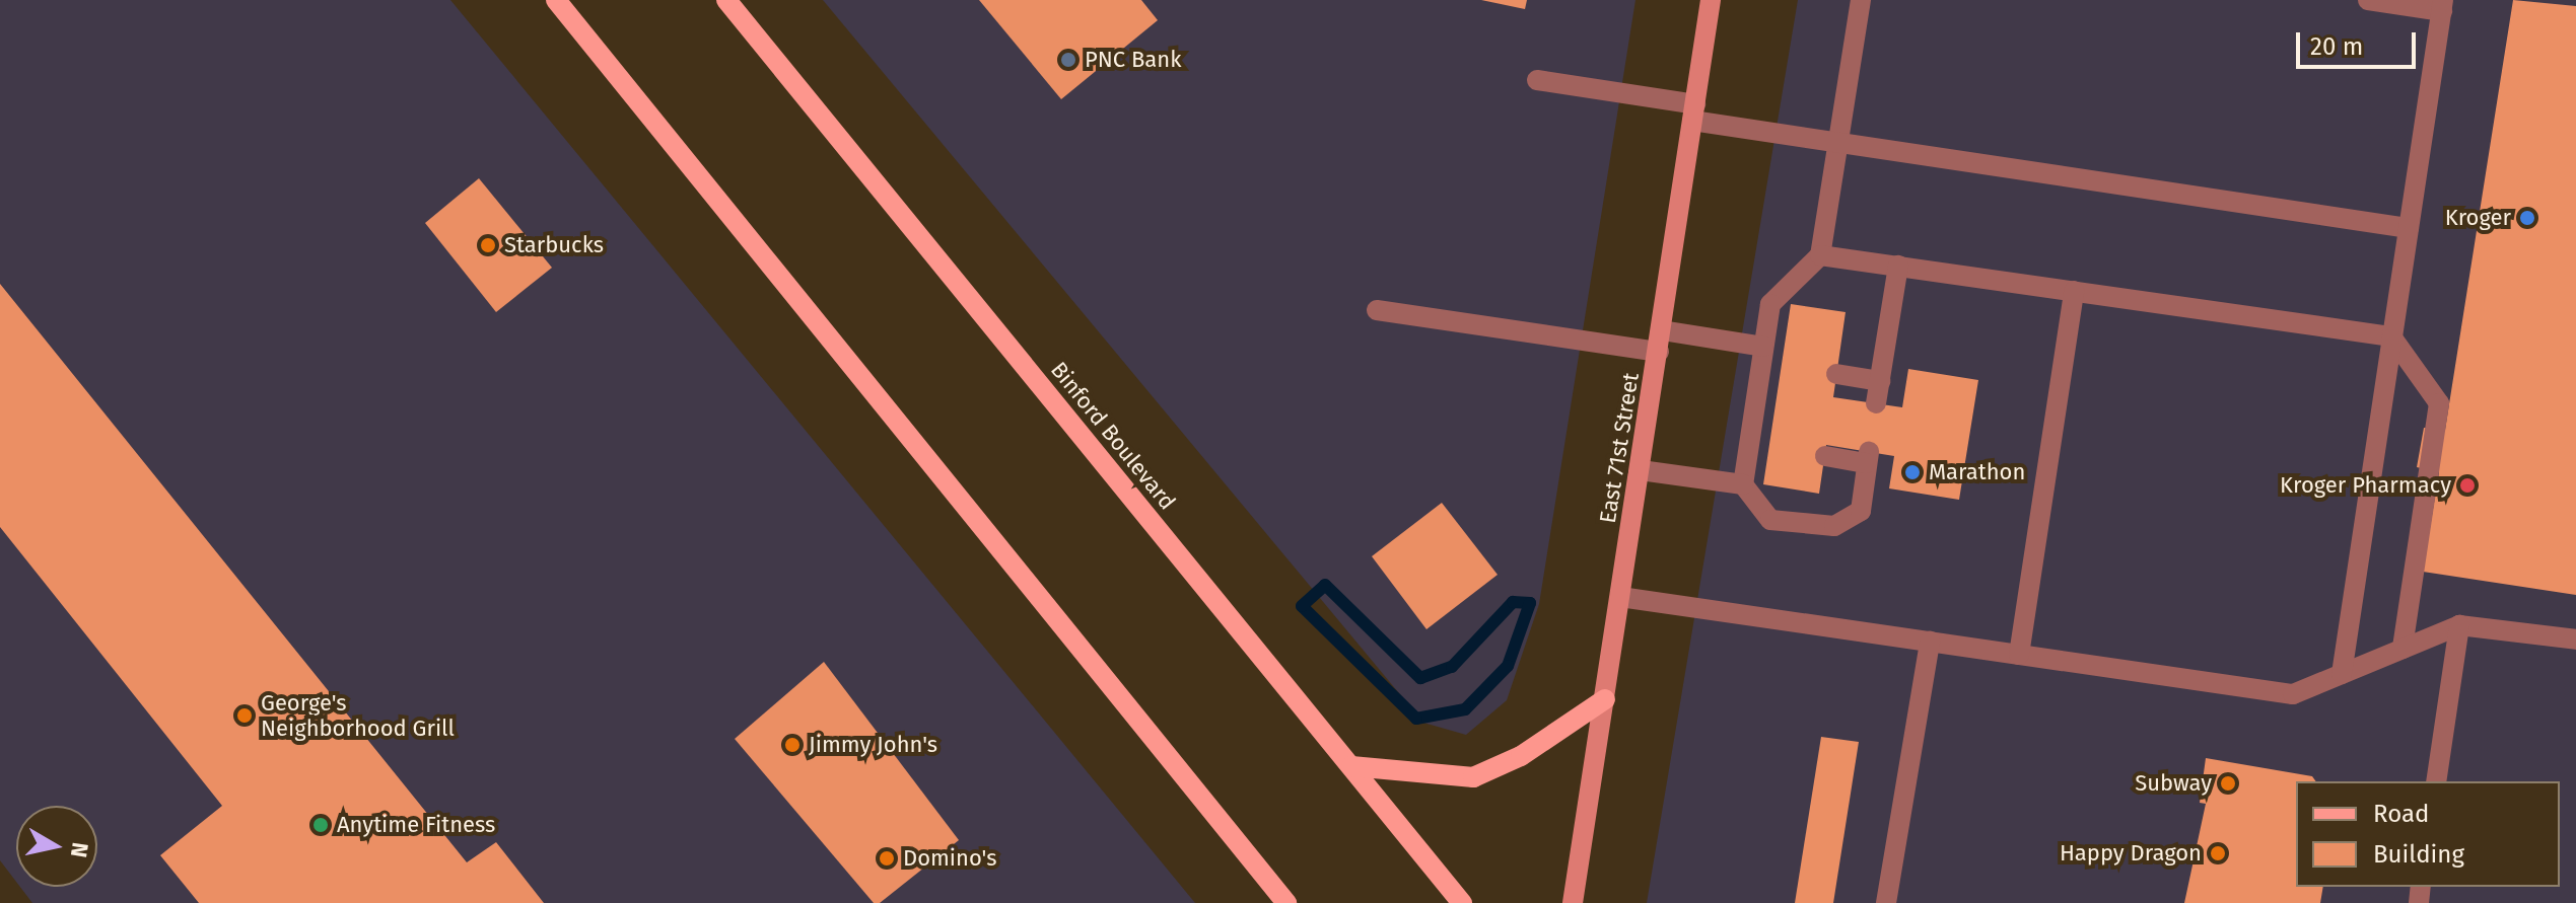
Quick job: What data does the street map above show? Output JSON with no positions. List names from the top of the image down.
{
  "streets": {
    "main road": ["Binford Boulevard", "East 71st Street"]
  },
  "places": [
    "PNC Bank",
    "Kroger",
    "Starbucks",
    "Marathon",
    "Kroger Pharmacy",
    "George's Neighborhood Grill",
    "Jimmy John's",
    "Subway",
    "Anytime Fitness",
    "Happy Dragon",
    "Domino's"
  ],
  "legend": ["Road", "Building"],
  "scale_bar": "20 m",
  "north": "right"
}
